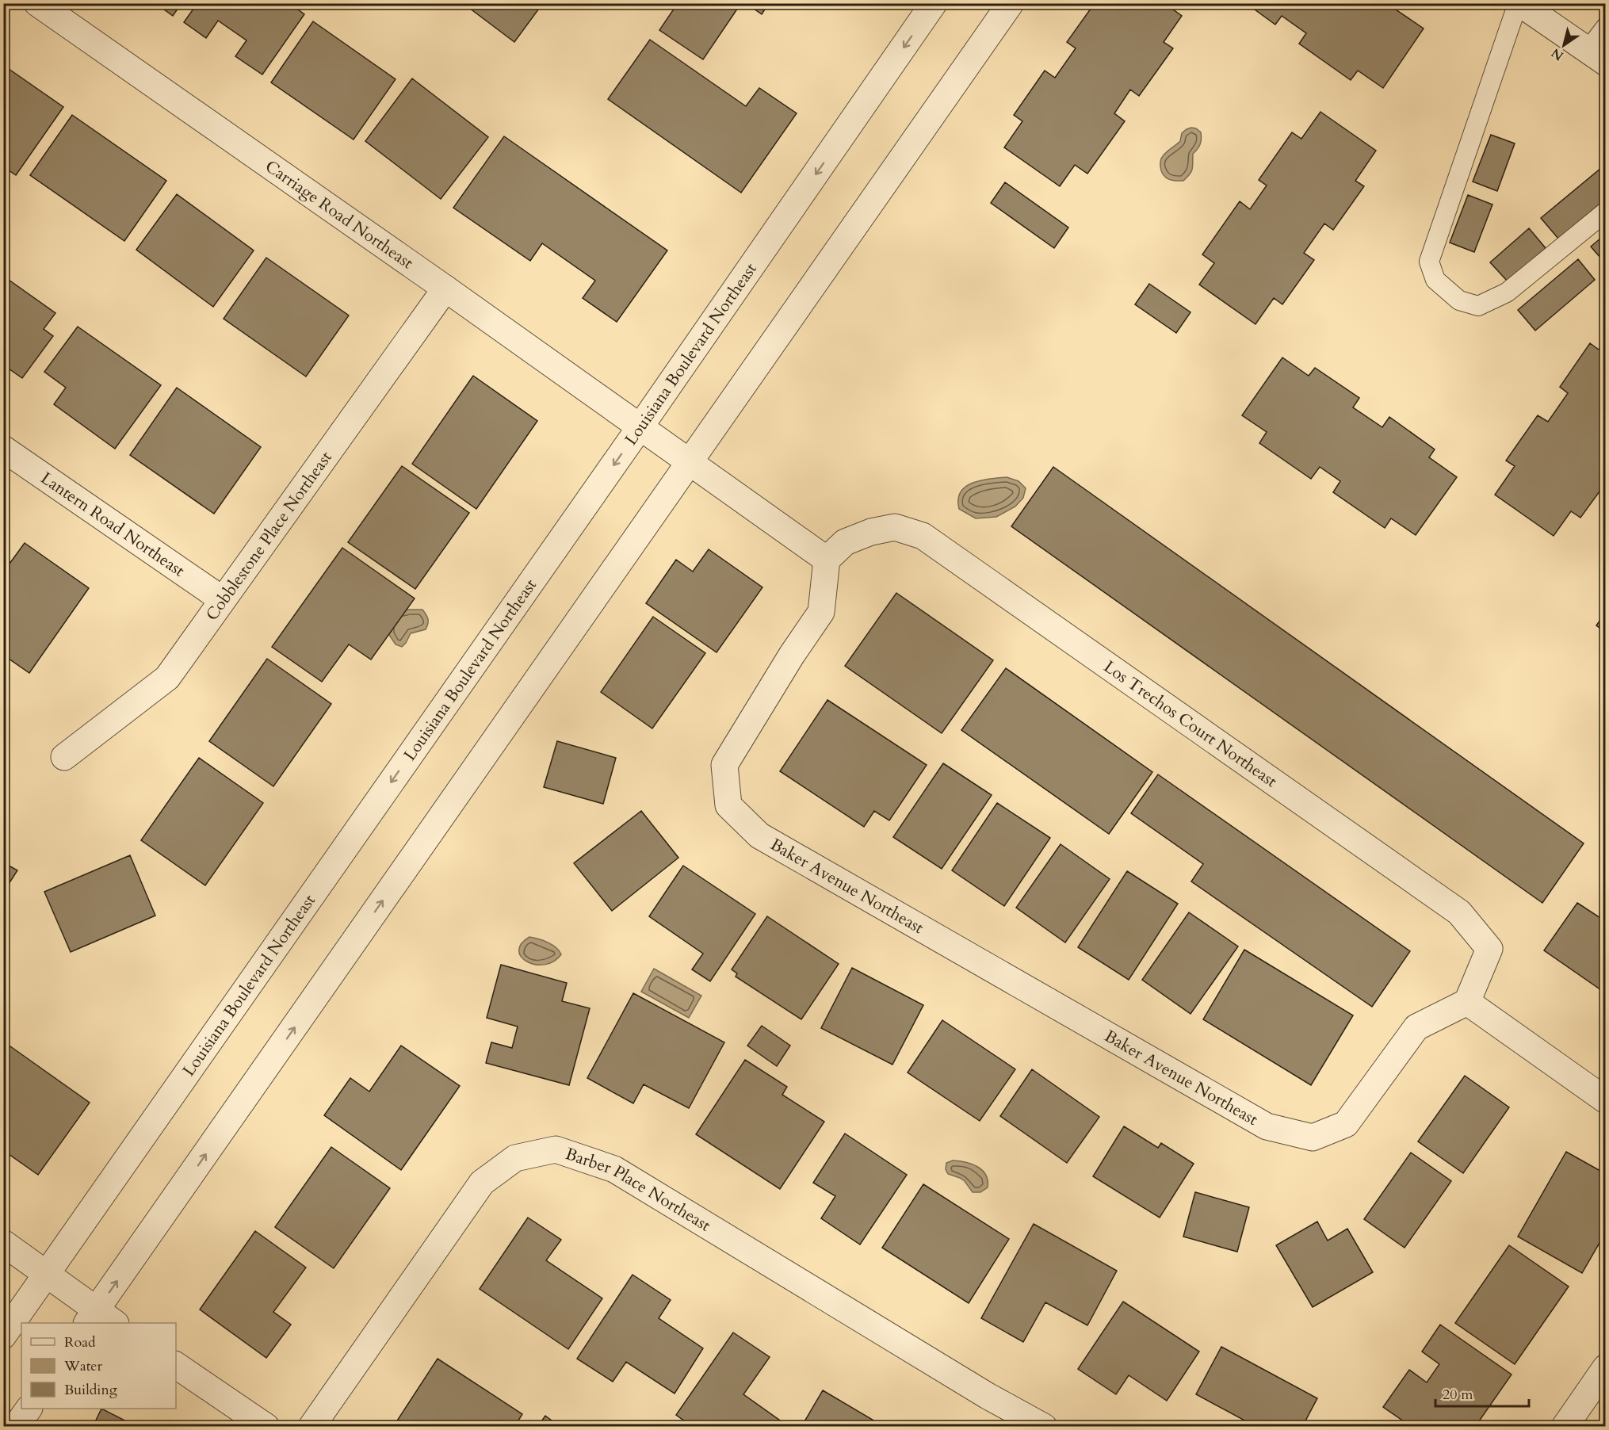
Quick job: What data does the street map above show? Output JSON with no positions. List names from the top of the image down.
{
  "streets": {
    "street": [
      "Carriage Road Northeast",
      "Louisiana Boulevard Northeast",
      "Lantern Road Northeast",
      "Cobblestone Place Northeast",
      "Los Trechos Court Northeast",
      "Baker Avenue Northeast",
      "Barber Place Northeast"
    ]
  },
  "crossings": [
    ["Carriage Road Northeast", "Louisiana Boulevard Northeast"],
    ["Carriage Road Northeast", "Cobblestone Place Northeast"],
    ["Lantern Road Northeast", "Cobblestone Place Northeast"],
    ["Los Trechos Court Northeast", "Baker Avenue Northeast"]
  ],
  "legend": ["Road", "Water", "Building"],
  "scale_bar": "20 m",
  "north": "bottom left"
}
